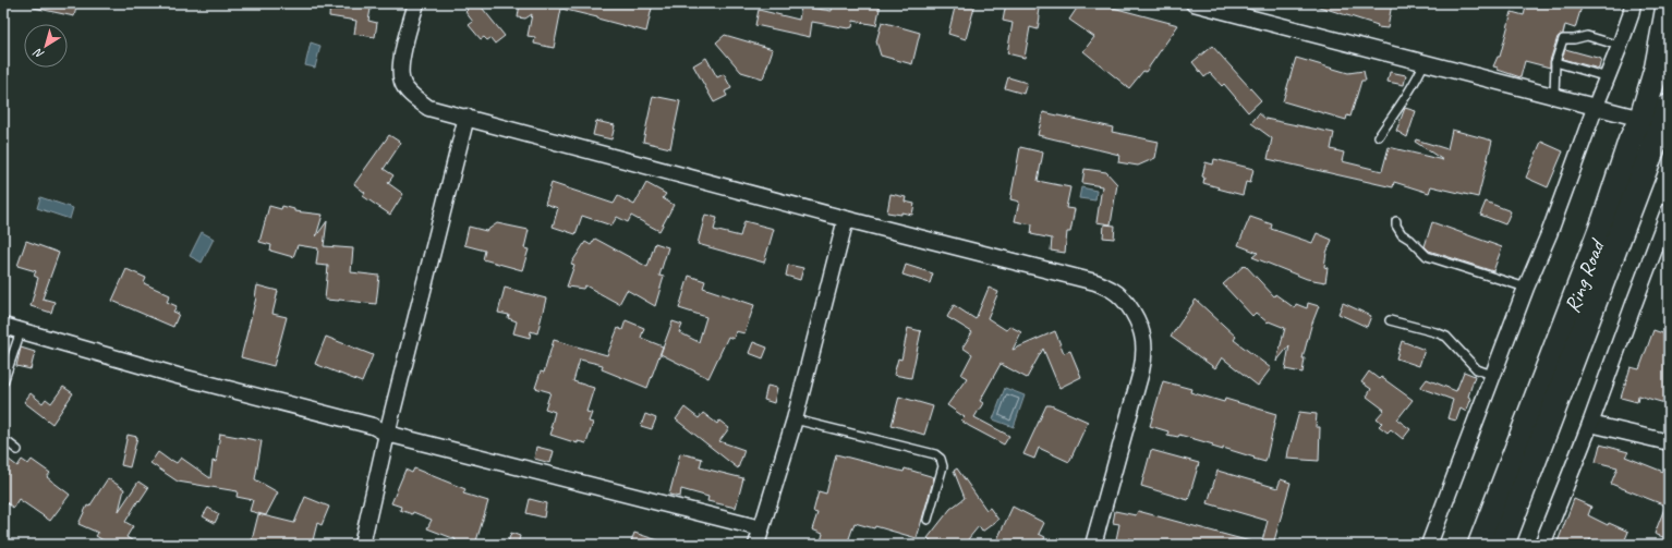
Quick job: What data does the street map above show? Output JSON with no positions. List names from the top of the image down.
{
  "streets": {
    "main road": ["Ring Road"]
  },
  "north": "bottom left"
}
